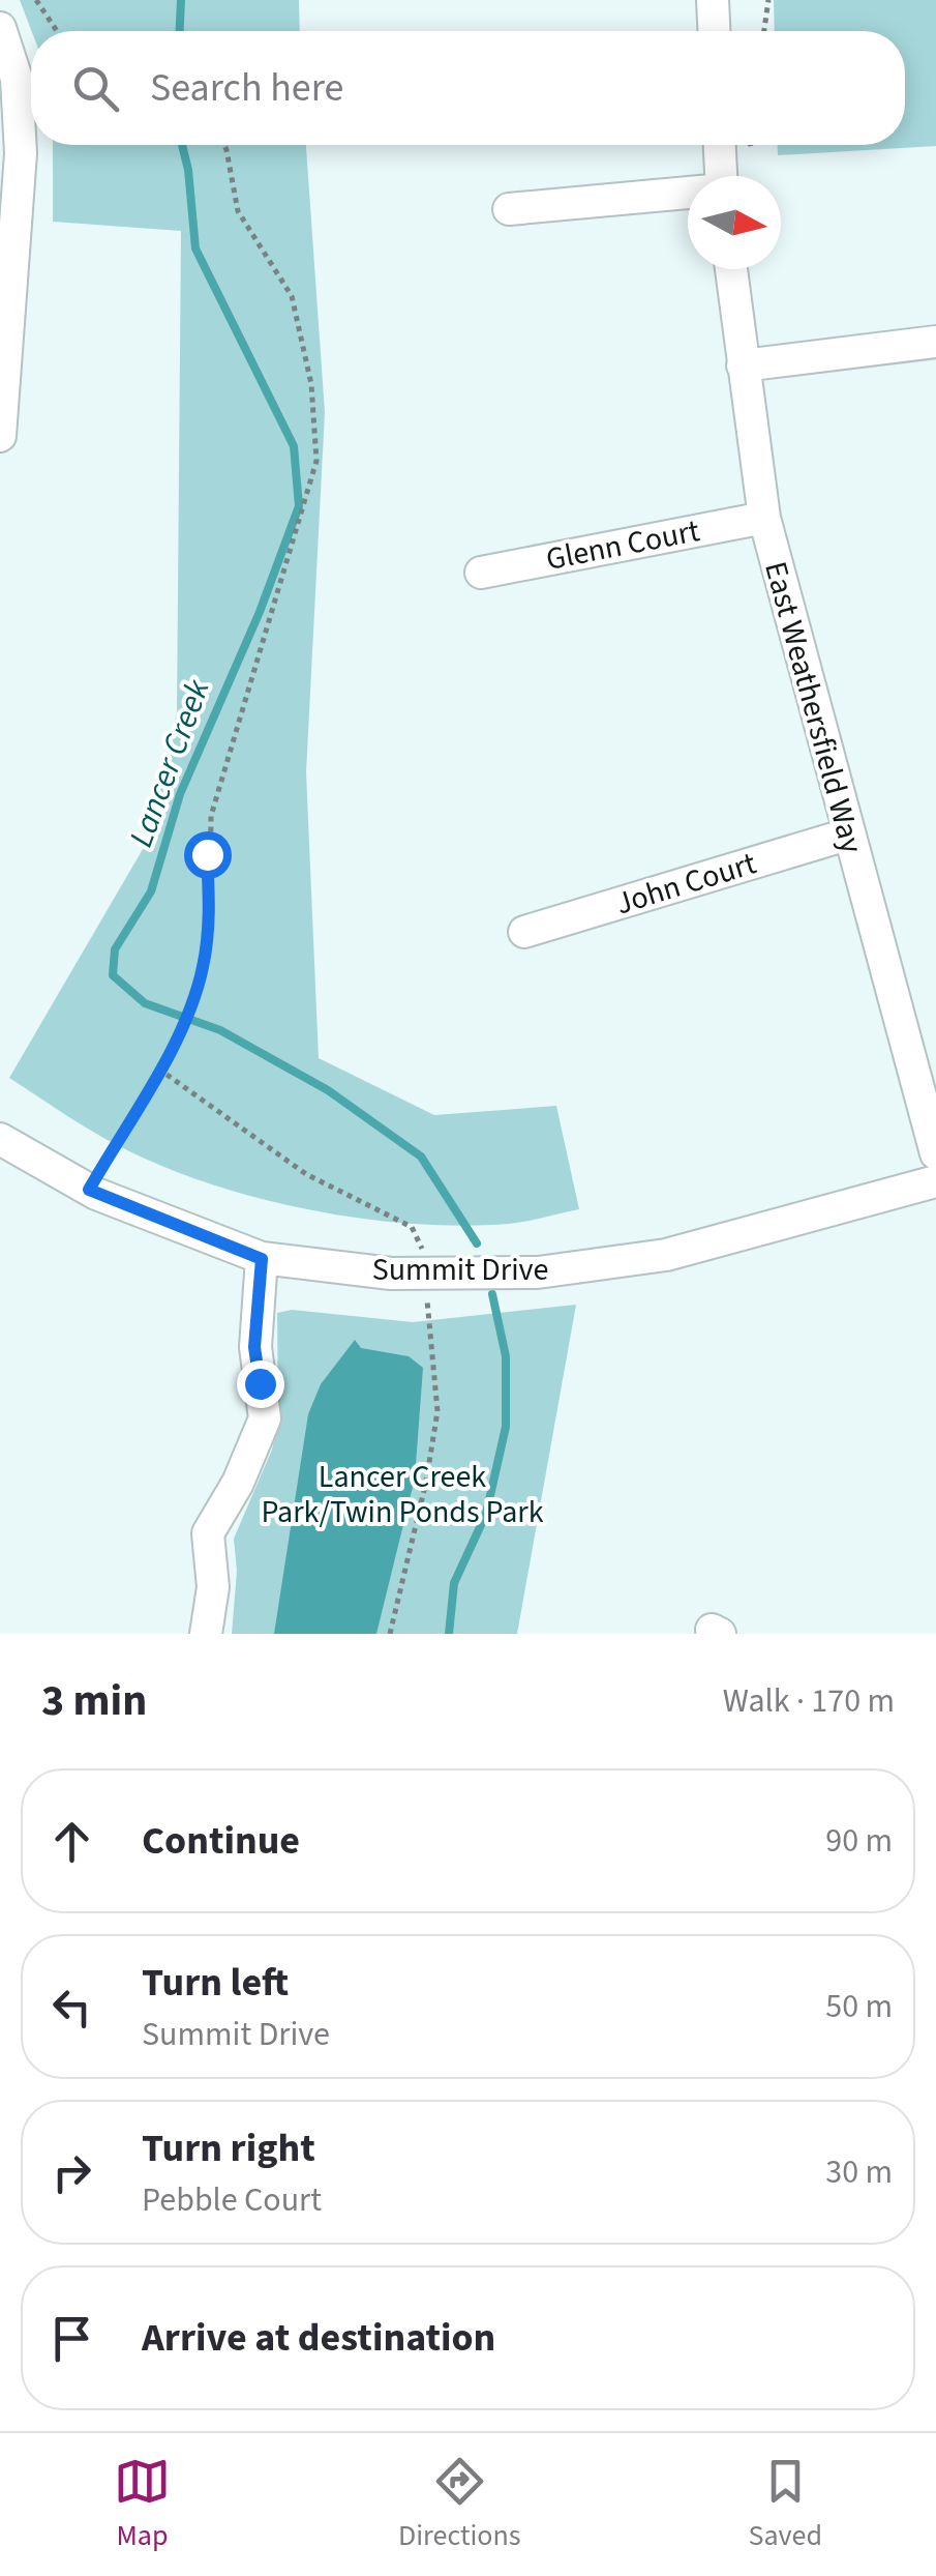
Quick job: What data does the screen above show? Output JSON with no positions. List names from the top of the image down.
{
  "streets": {
    "street": [
      "Glenn Court",
      "East Weathersfield Way",
      "John Court",
      "Summit Drive"
    ]
  },
  "crossings": [
    ["Glenn Court", "East Weathersfield Way"],
    ["East Weathersfield Way", "John Court"]
  ],
  "water": ["Lancer Creek"],
  "parks": ["Lancer Creek Park/Twin Ponds Park"],
  "north": "right",
  "page": {
    "search": "Search here",
    "heading": ["3 min", "Walk · 170 m"],
    "list": [
      ["Continue", "90 m"],
      ["Turn left", "Summit Drive", "50 m"],
      ["Turn right", "Pebble Court", "30 m"],
      "Arrive at destination"
    ],
    "nav": ["Map", "Directions", "Saved"]
  }
}
